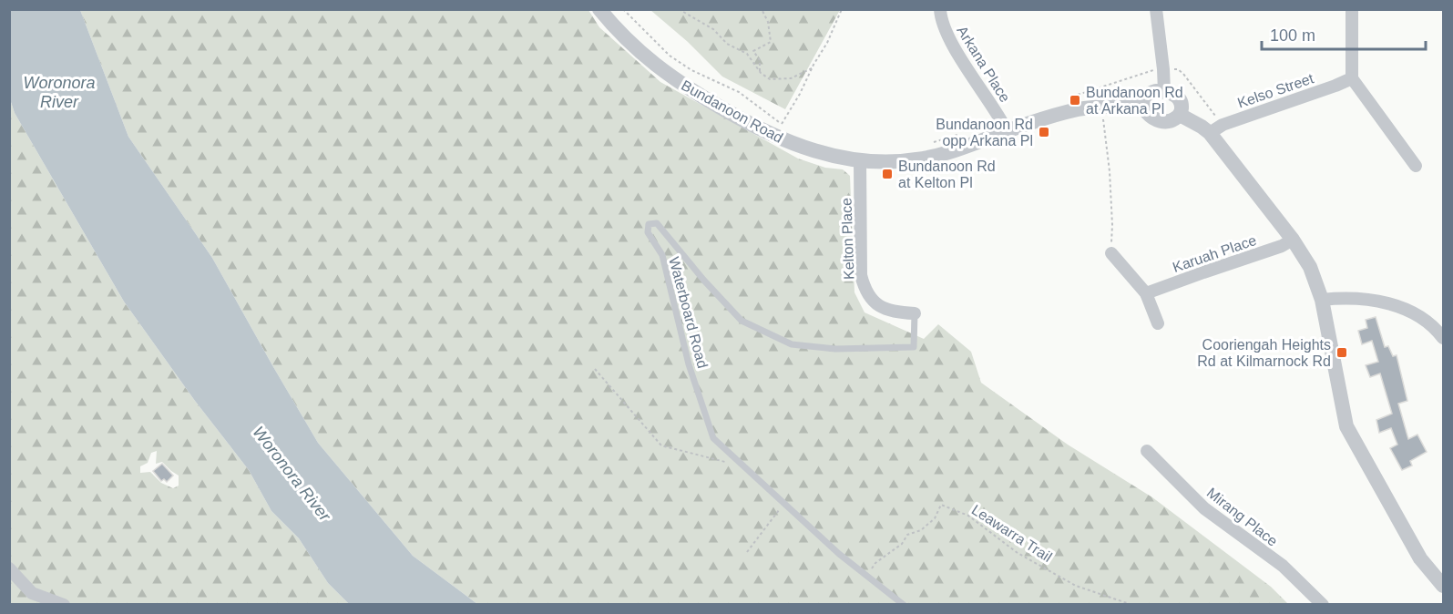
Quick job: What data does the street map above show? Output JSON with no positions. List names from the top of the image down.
{
  "streets": {
    "street": [
      "Arkana Place",
      "Kelso Street",
      "Bundanoon Road",
      "Kelton Place",
      "Karuah Place",
      "Mirang Place"
    ],
    "lane": ["Waterboard Road"],
    "path": ["Leawarra Trail"]
  },
  "crossings": [
    ["Arkana Place", "Bundanoon Road"],
    ["Bundanoon Road", "Kelton Place"],
    ["Kelton Place", "Waterboard Road"],
    ["Waterboard Road", "Leawarra Trail"]
  ],
  "water": ["Woronora River"],
  "places": {
    "transit": [
      "Bundanoon Rd at Arkana Pl",
      "Bundanoon Rd opp Arkana Pl",
      "Bundanoon Rd at Kelton Pl",
      "Cooriengah Heights Rd at Kilmarnock Rd"
    ]
  },
  "scale_bar": "100 m"
}
